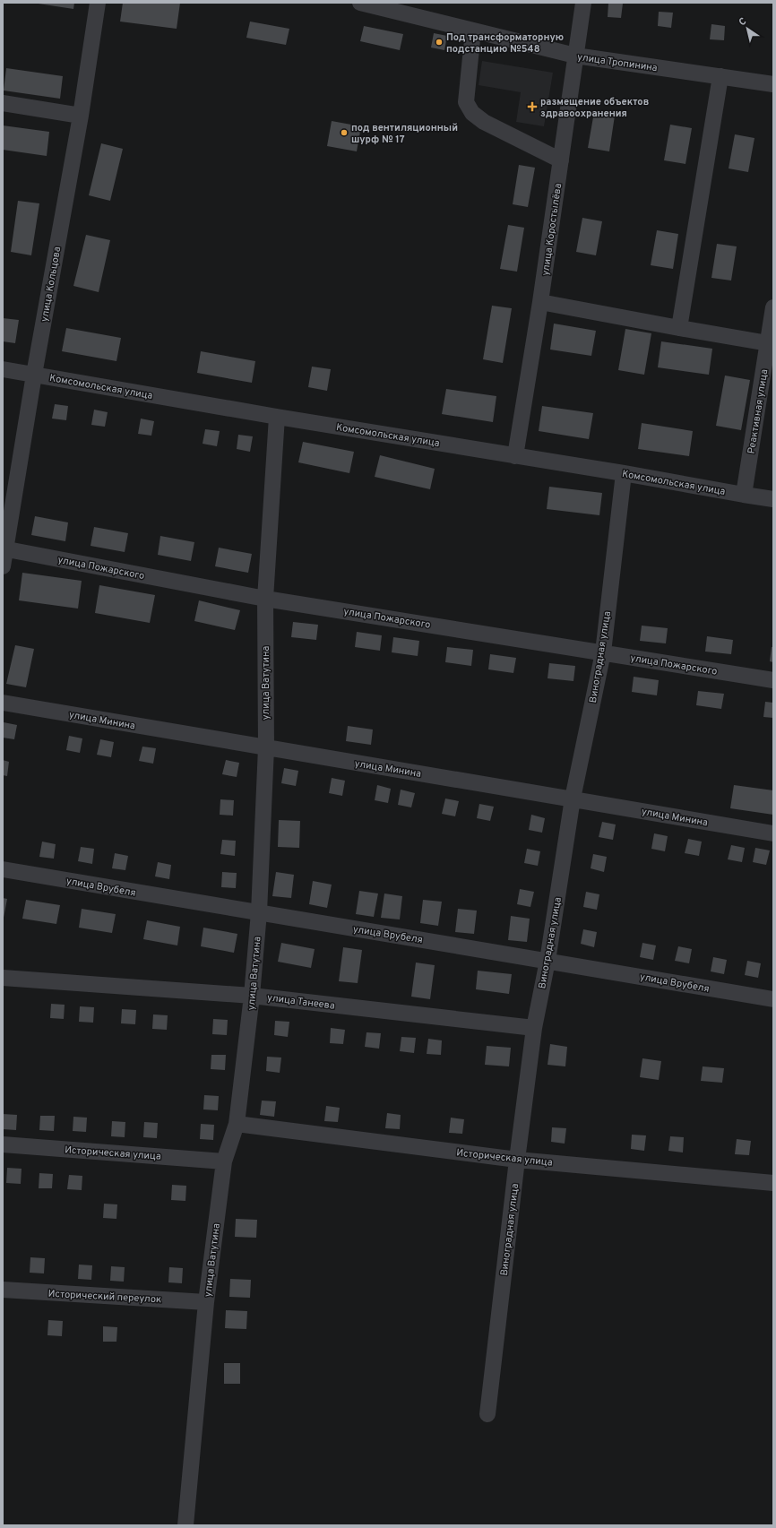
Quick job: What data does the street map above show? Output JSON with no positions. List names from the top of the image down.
{
  "streets": {
    "street": [
      "улица Тропинина",
      "улица Коростылёва",
      "улица Кольцова",
      "Комсомольская улица",
      "Реактивная улица",
      "улица Пожарского",
      "Виноградная улица",
      "улица Ватутина",
      "улица Минина",
      "улица Врубеля",
      "улица Танеева",
      "Историческая улица",
      "Исторический переулок"
    ]
  },
  "crossings": [
    ["улица Тропинина", "улица Коростылёва"],
    ["улица Коростылёва", "Комсомольская улица"],
    ["улица Кольцова", "Комсомольская улица"],
    ["улица Кольцова", "улица Пожарского"],
    ["Комсомольская улица", "Реактивная улица"],
    ["Комсомольская улица", "Виноградная улица"],
    ["Комсомольская улица", "улица Ватутина"],
    ["улица Пожарского", "Виноградная улица"],
    ["улица Пожарского", "улица Ватутина"],
    ["Виноградная улица", "улица Минина"],
    ["Виноградная улица", "улица Врубеля"],
    ["Виноградная улица", "улица Танеева"],
    ["Виноградная улица", "Историческая улица"],
    ["улица Ватутина", "улица Минина"],
    ["улица Ватутина", "улица Врубеля"],
    ["улица Ватутина", "улица Танеева"],
    ["улица Ватутина", "Историческая улица"],
    ["улица Ватутина", "Исторический переулок"]
  ],
  "places": {
    "other": ["Под трансформаторную подстанцию №548", "под вентиляционный шурф № 17"],
    "health": ["размещение объектов здравоохранения"]
  },
  "north": "top left"
}
